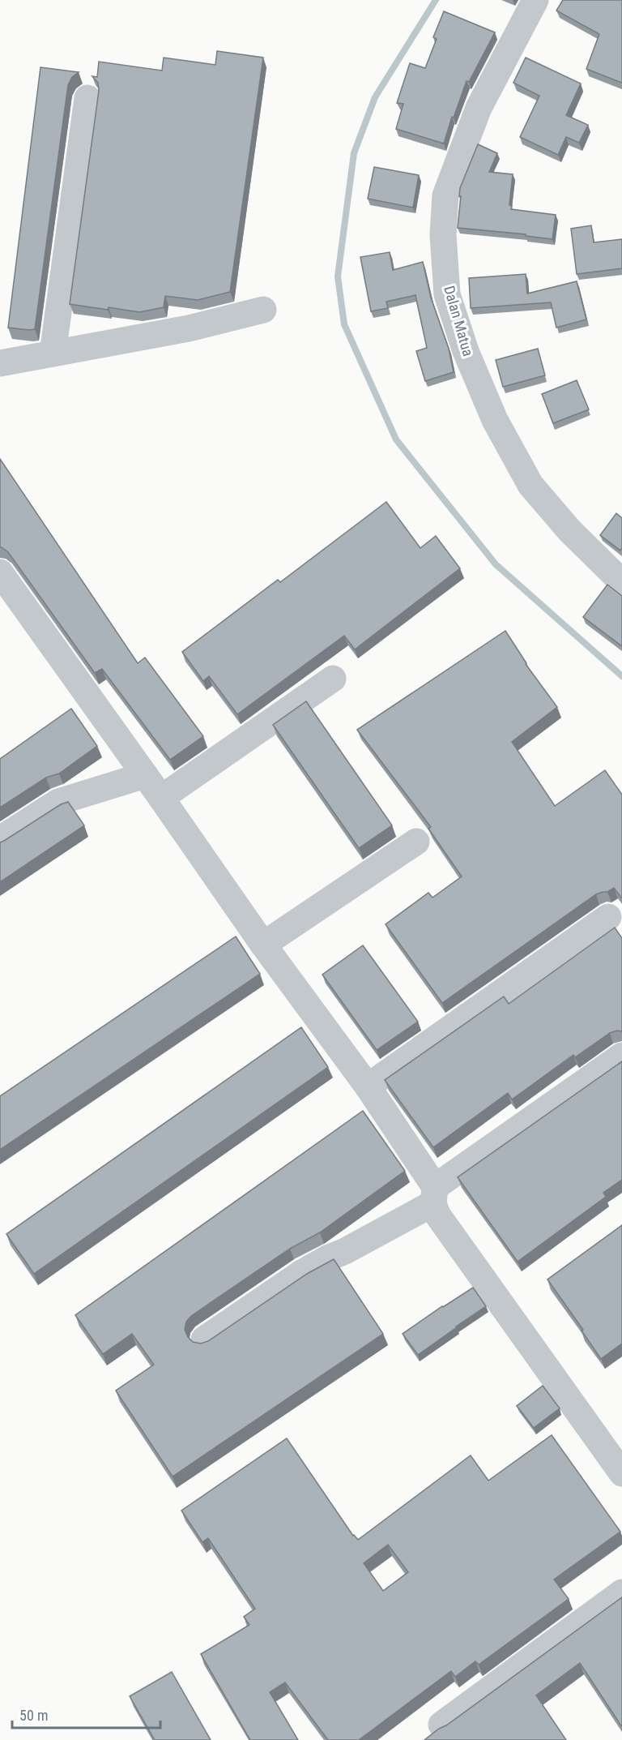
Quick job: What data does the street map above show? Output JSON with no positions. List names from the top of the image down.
{
  "streets": {
    "street": ["Dalan Matua"]
  },
  "scale_bar": "50 m"
}
